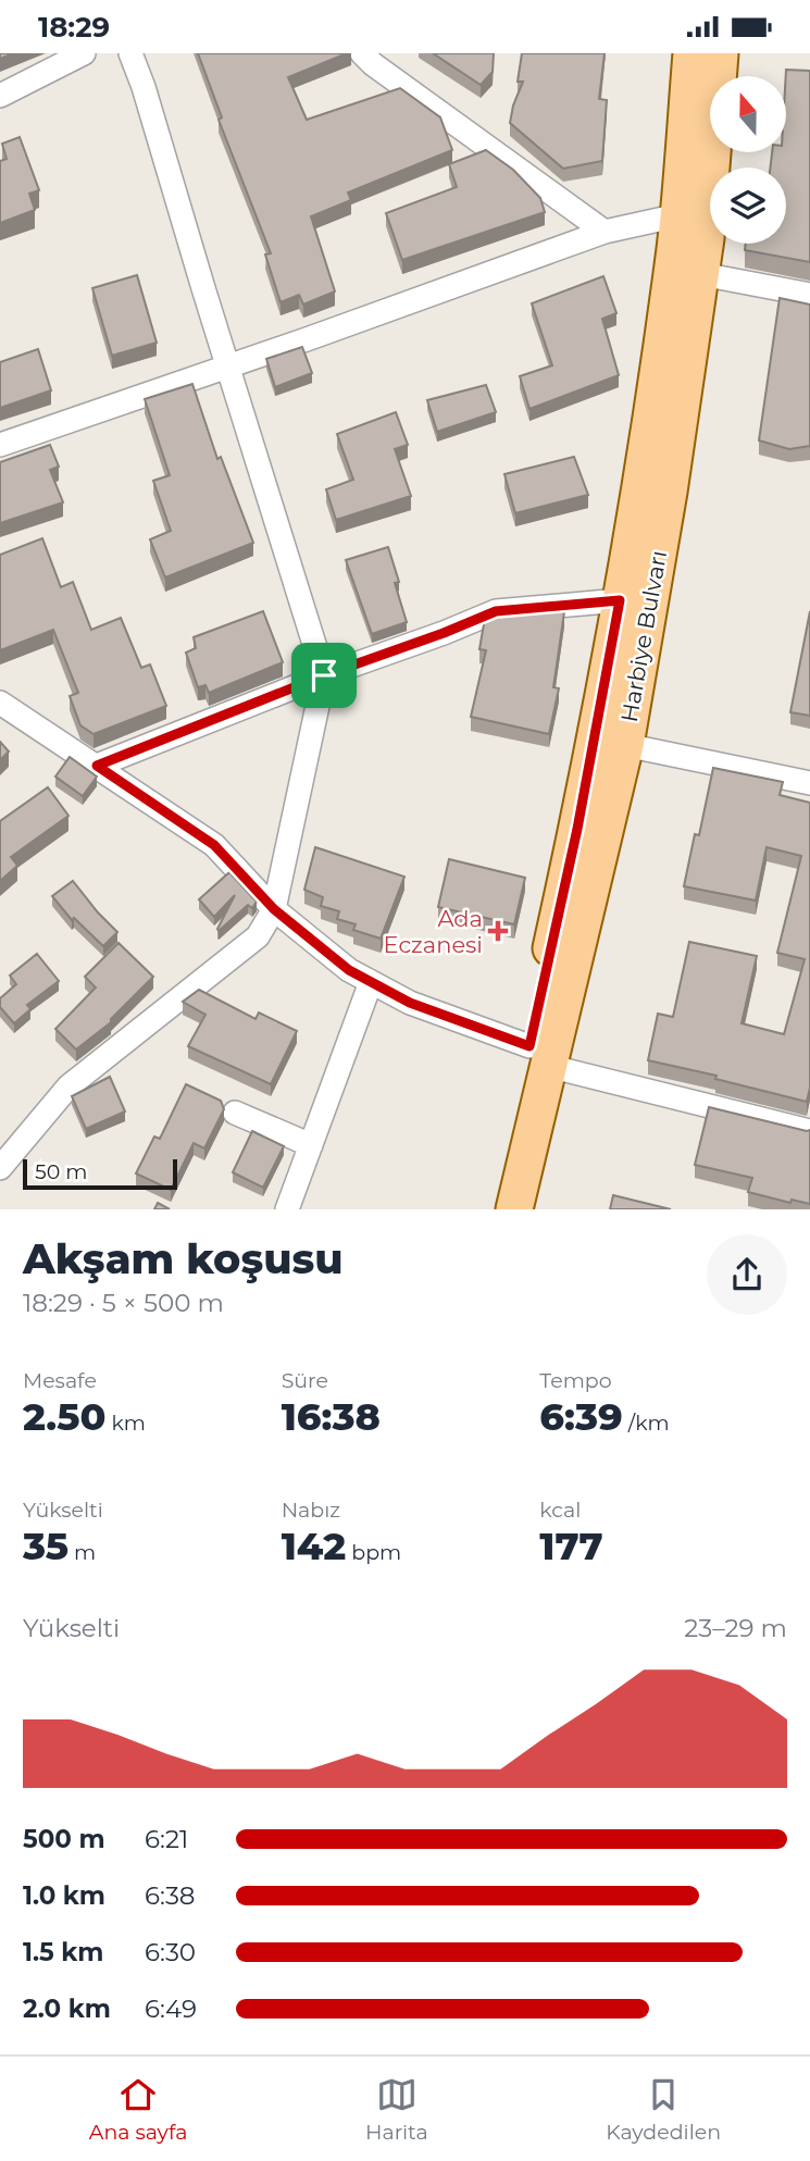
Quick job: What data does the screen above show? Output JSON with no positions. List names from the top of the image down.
{
  "streets": {
    "main road": ["Harbiye Bulvarı"]
  },
  "places": {
    "health": ["Ada Eczanesi"]
  },
  "scale_bar": "50 m",
  "north": "top",
  "page": {
    "status": "18:29",
    "scale": "50 m",
    "heading": ["Akşam koşusu", "18:29 · 5 × 500 m"],
    "stats": [
      ["Mesafe", "2.50 km"],
      ["Süre", "16:38"],
      ["Tempo", "6:39 /km"],
      ["Yükselti", "35 m"],
      ["Nabız", "142 bpm"],
      ["kcal", "177"]
    ],
    "chart": ["Yükselti", "23–29 m"],
    "list": [
      {
        "name": "500 m",
        "note": "6:21"
      },
      {
        "name": "1.0 km",
        "note": "6:38"
      },
      {
        "name": "1.5 km",
        "note": "6:30"
      },
      {
        "name": "2.0 km",
        "note": "6:49"
      }
    ],
    "tabs": ["Ana sayfa", "Harita", "Kaydedilen"]
  }
}
